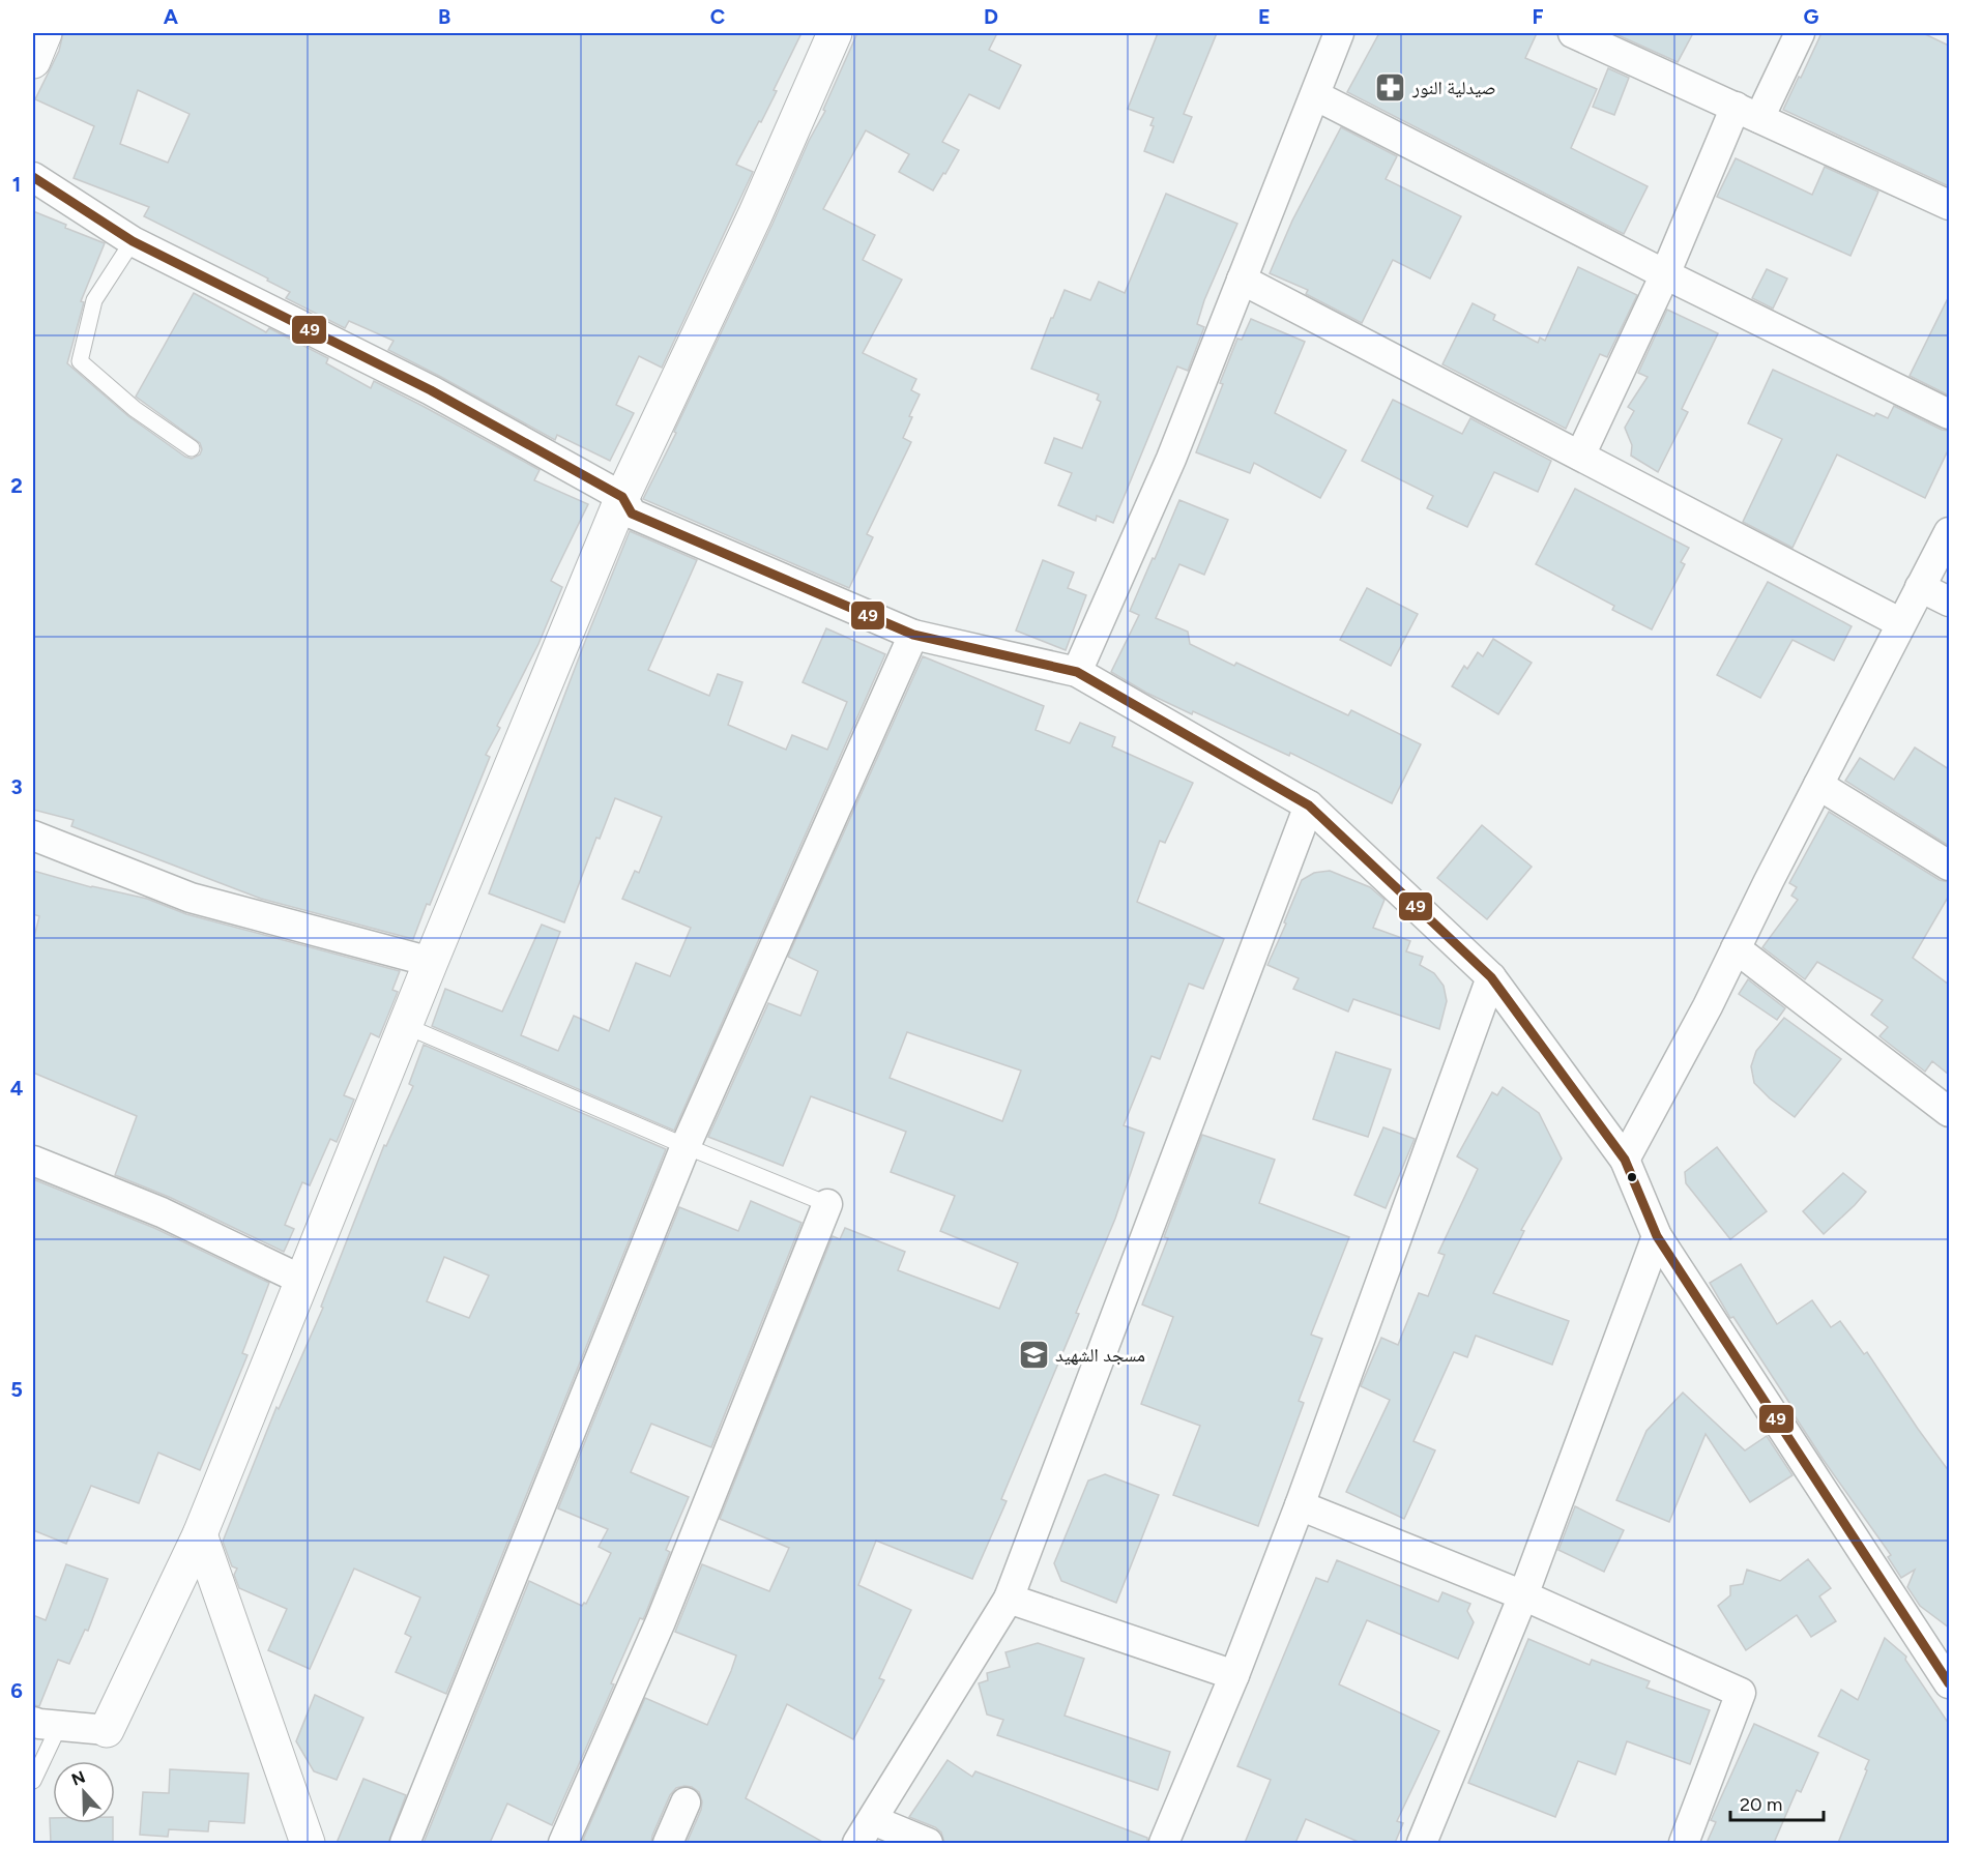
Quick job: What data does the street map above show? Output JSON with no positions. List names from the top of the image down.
{
  "places": {
    "pharmacy": ["صيدلية النور"],
    "school or university": ["مسجد الشهيد"]
  },
  "lines": ["transit line 49"],
  "scale_bar": "20 m",
  "north": "top",
  "grid": {
    "columns": [
      "A",
      "B",
      "C",
      "D",
      "E",
      "F",
      "G"
    ],
    "rows": [
      "1",
      "2",
      "3",
      "4",
      "5",
      "6"
    ]
  }
}
